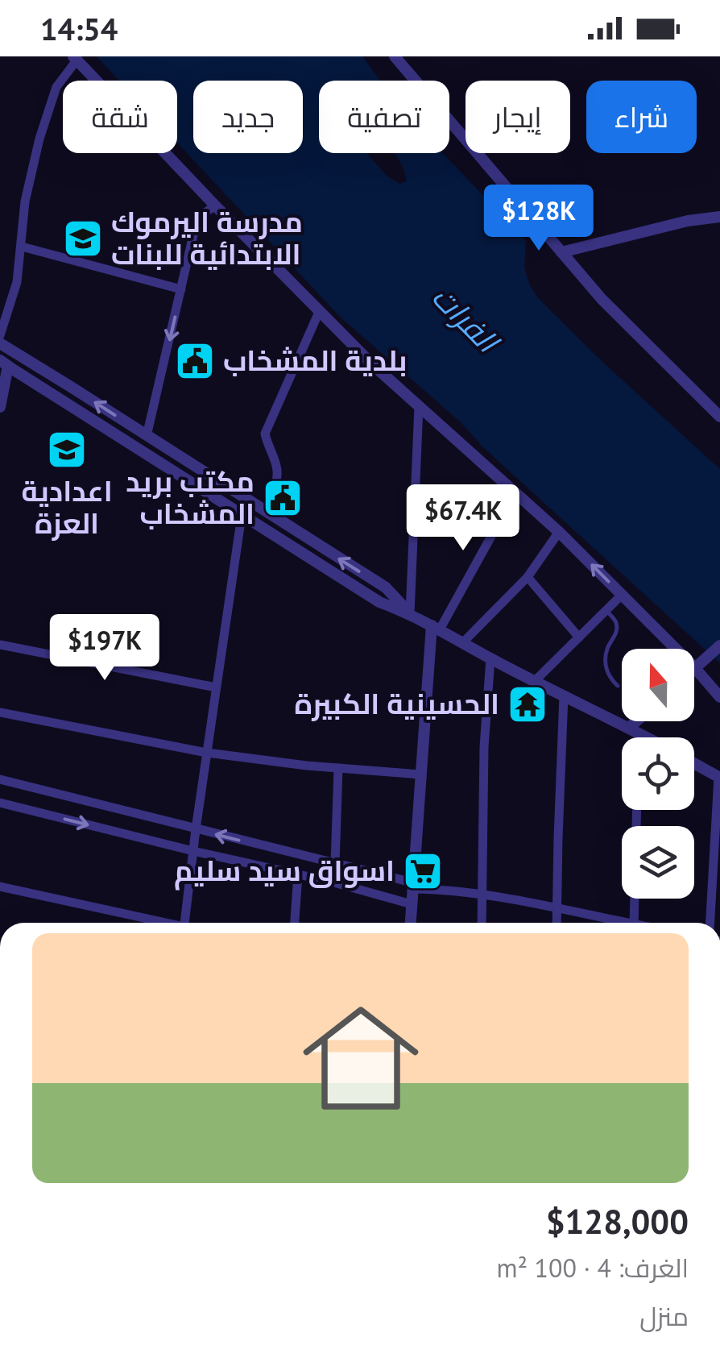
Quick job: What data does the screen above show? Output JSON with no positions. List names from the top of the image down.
{
  "water": ["الفرات"],
  "places": {
    "school or university": ["مدرسة اليرموك الابتدائية للبنات", "اعدادية العزة"],
    "public building": ["بلدية المشخاب", "مكتب بريد المشخاب"],
    "temple": ["الحسينية الكبيرة"],
    "supermarket": ["اسواق سيد سليم"]
  },
  "north": "top",
  "page": {
    "status": "14:54",
    "chip": [
      "شراء",
      "إيجار",
      "تصفية",
      "جديد",
      "شقة"
    ],
    "price": ["$128K", "$67.4K", "$197K"],
    "list": [
      {
        "name": "$128,000",
        "note": "الغرف: 4 · 100 m² · منزل"
      }
    ]
  }
}
